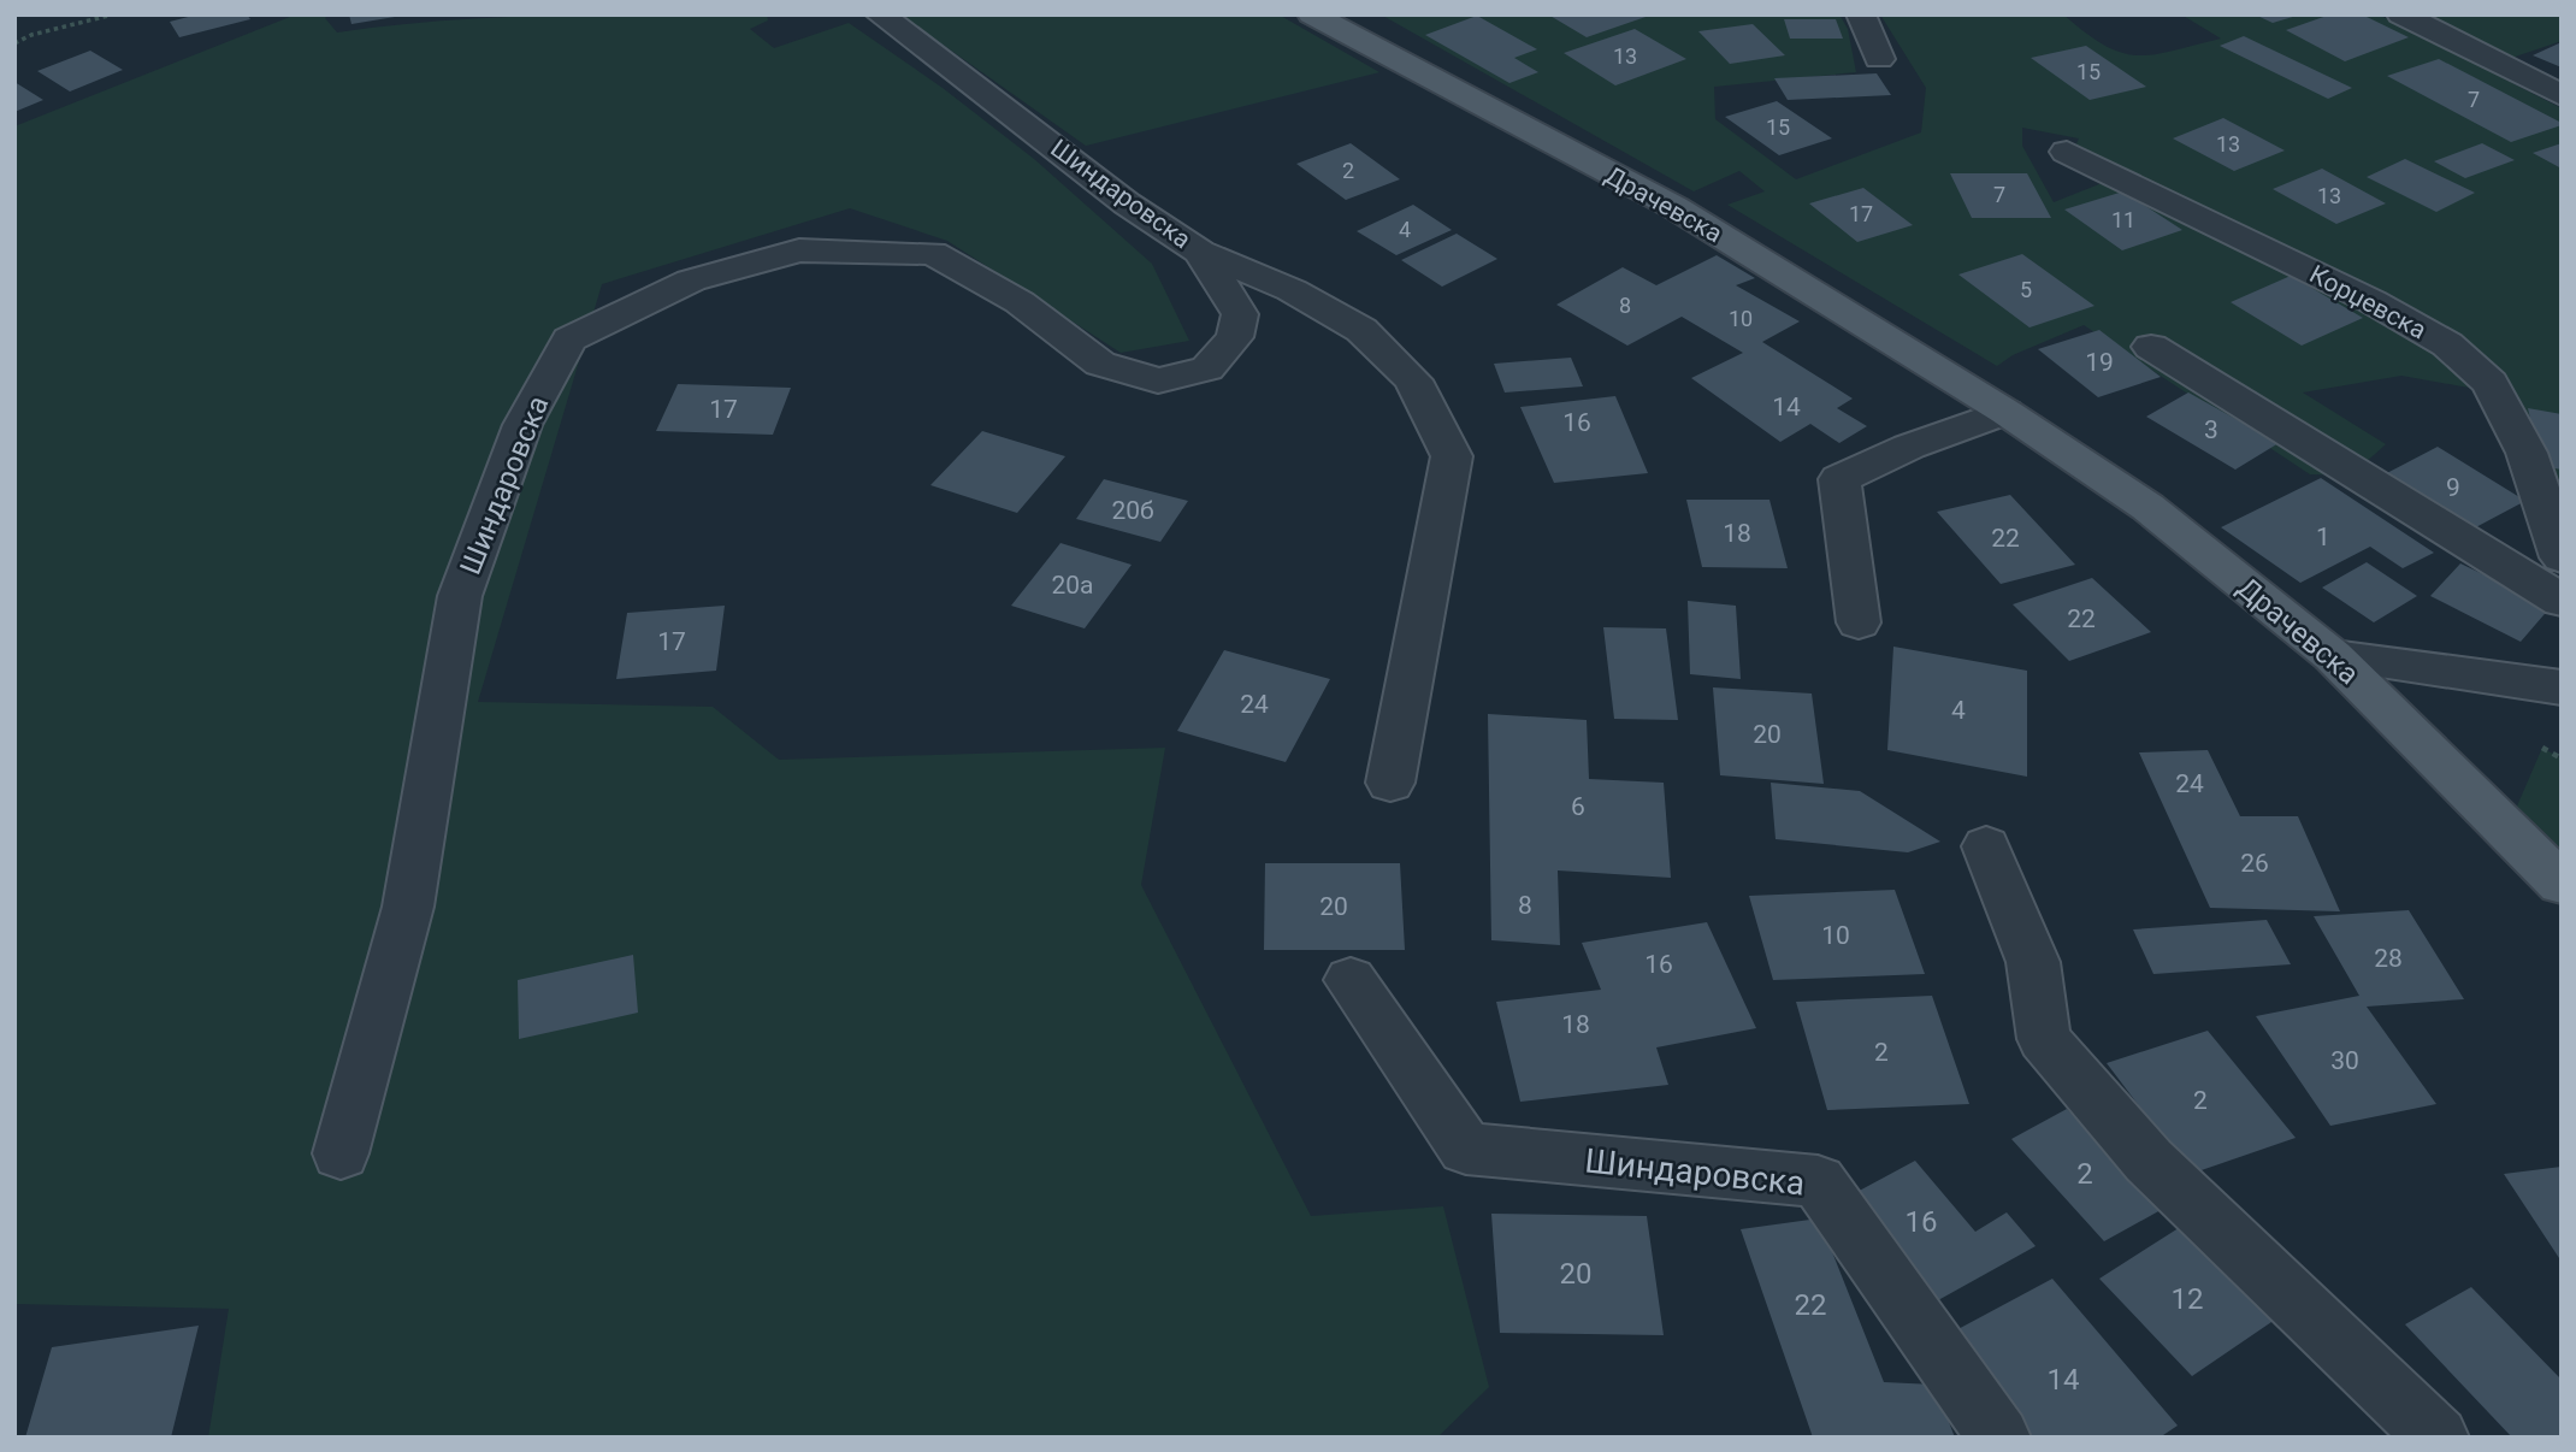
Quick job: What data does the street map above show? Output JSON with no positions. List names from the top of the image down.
{
  "streets": {
    "main road": ["Драчевска"],
    "street": ["Шиндаровска", "Корџевска"]
  },
  "house_numbers": [
    "13",
    "15",
    "7",
    "15",
    "13",
    "2",
    "7",
    "13",
    "17",
    "11",
    "4",
    "5",
    "8",
    "10",
    "19",
    "14",
    "17",
    "16",
    "3",
    "9",
    "20б",
    "18",
    "1",
    "22",
    "20a",
    "22",
    "17",
    "24",
    "4",
    "20",
    "24",
    "6",
    "26",
    "8",
    "20",
    "10",
    "28",
    "16",
    "18",
    "2",
    "30",
    "2",
    "2",
    "16",
    "20",
    "12",
    "22",
    "14"
  ]
}
